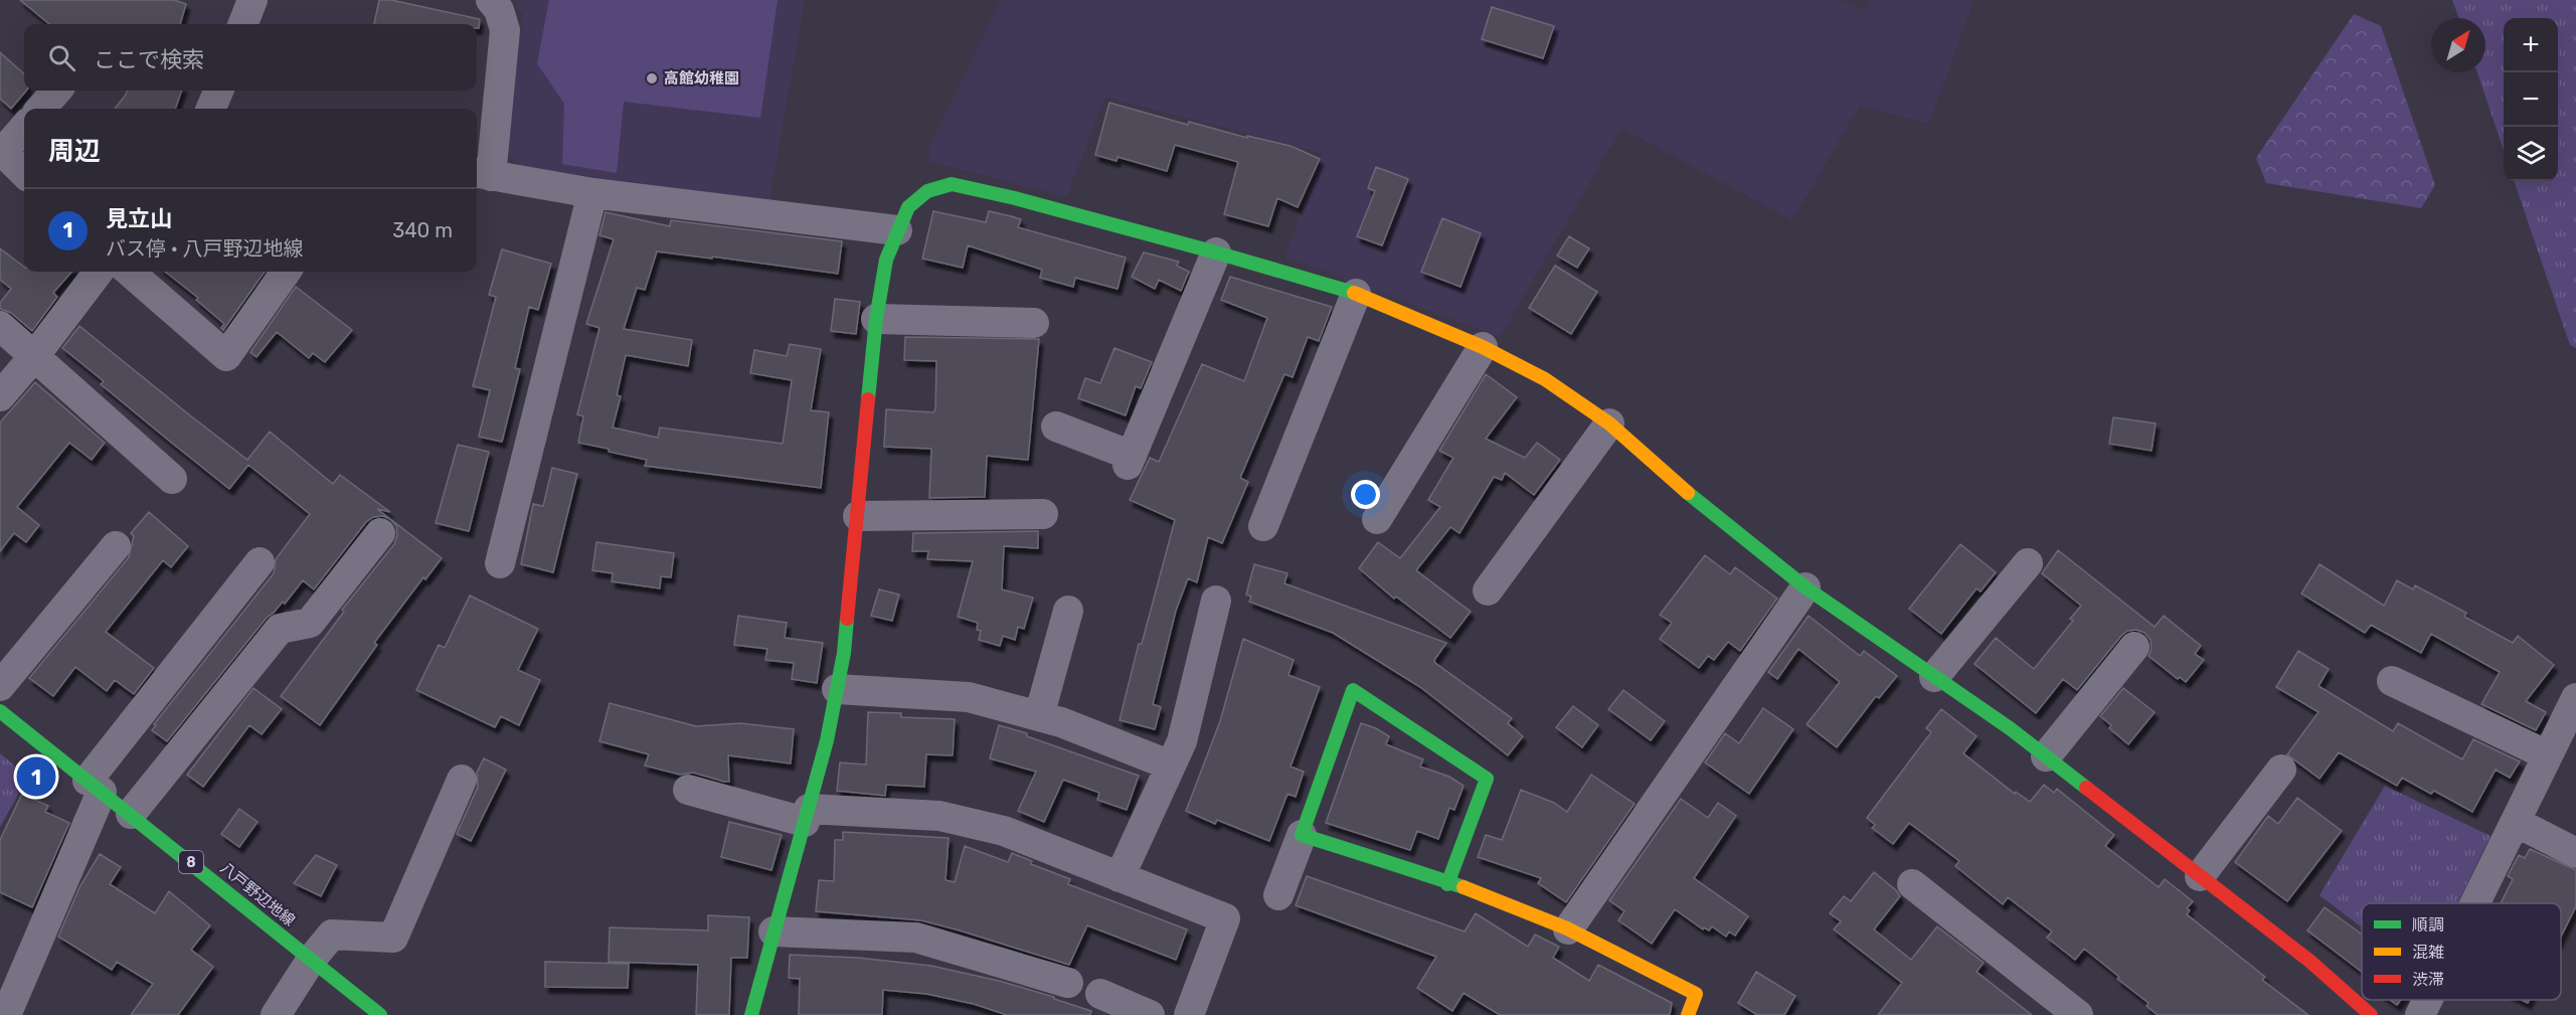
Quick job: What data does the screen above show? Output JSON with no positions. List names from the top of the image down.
{
  "streets": {
    "street": ["8", "八戸野辺地線"]
  },
  "places": ["高館幼稚園"],
  "legend": ["順調", "混雑", "渋滞"],
  "north": "top right",
  "page": {
    "map_buttons": ["+", "−"],
    "search": "ここで検索",
    "heading": "周辺",
    "list": [
      {
        "mark": "1",
        "name": "見立山",
        "note": "バス停 · 八戸野辺地線",
        "value": "340 m"
      }
    ],
    "pins": "1"
  }
}
